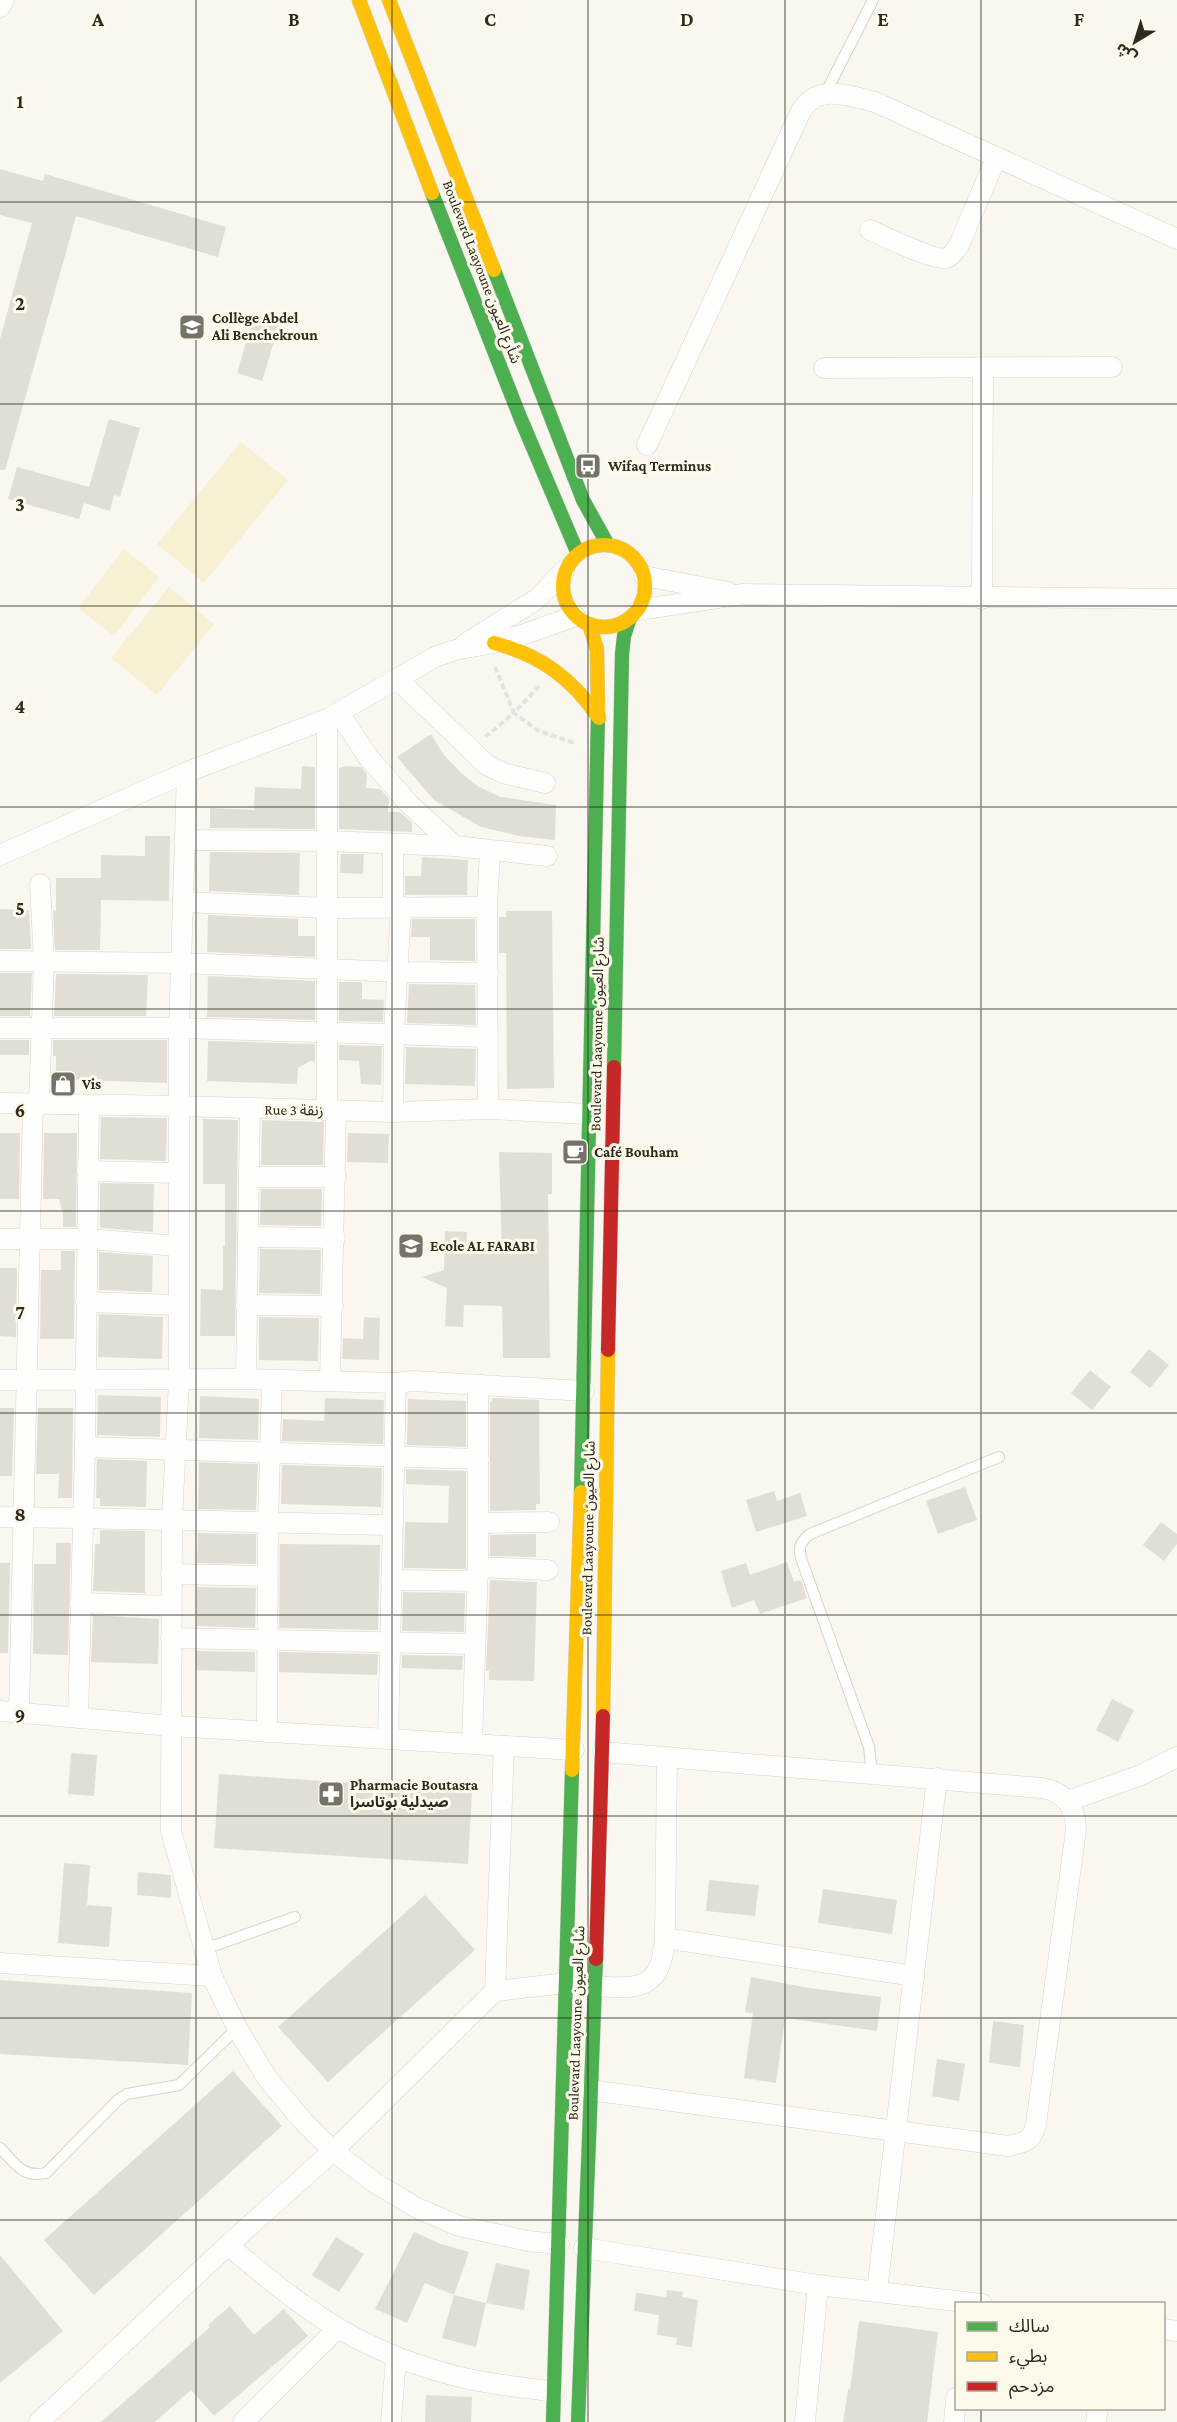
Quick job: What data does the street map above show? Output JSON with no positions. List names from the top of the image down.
{
  "streets": {
    "street": ["Boulevard Laayoune شأرع العيون", "Boulevard Laayoune شارع العيون", "Rue 3 زنقة"]
  },
  "crossings": [
    ["Boulevard Laayoune شأرع العيون", "Boulevard Laayoune شارع العيون"],
    ["Boulevard Laayoune شارع العيون", "Rue 3 زنقة"]
  ],
  "places": {
    "school or university": ["Collège Abdel Ali Benchekroun", "Ecole AL FARABI"],
    "bus stop": ["Wifaq Terminus"],
    "shop": ["Vis"],
    "cafe": ["Café Bouham"],
    "pharmacy": ["Pharmacie Boutasra صيدلية بوتاسرا"]
  },
  "legend": ["سالك", "بطيء", "مزدحم"],
  "north": "bottom left",
  "grid": {
    "columns": [
      "A",
      "B",
      "C",
      "D",
      "E",
      "F"
    ],
    "rows": [
      "1",
      "2",
      "3",
      "4",
      "5",
      "6",
      "7",
      "8",
      "9"
    ]
  }
}
